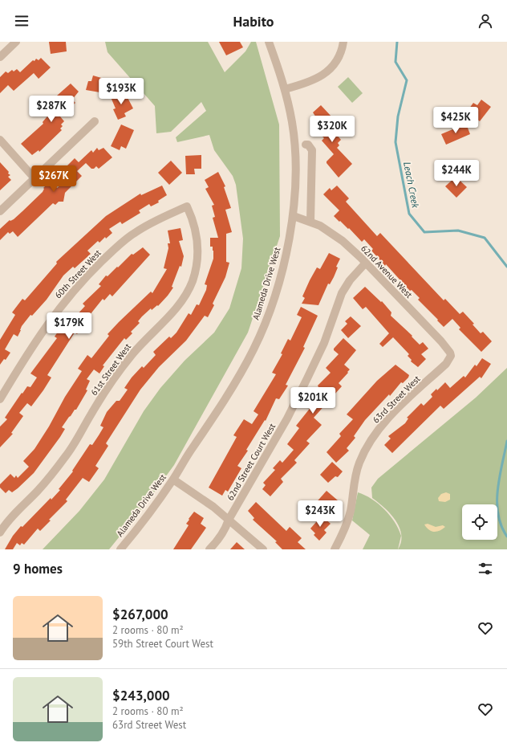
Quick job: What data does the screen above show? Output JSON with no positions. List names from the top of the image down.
{
  "streets": {
    "street": [
      "62nd Avenue West",
      "60th Street West",
      "Alameda Drive West",
      "61st Street West",
      "63rd Street West",
      "62nd Street Court West"
    ]
  },
  "crossings": [
    ["62nd Avenue West", "Alameda Drive West"],
    ["62nd Avenue West", "63rd Street West"],
    ["62nd Avenue West", "62nd Street Court West"],
    ["60th Street West", "61st Street West"]
  ],
  "water": ["Leach Creek"],
  "page": {
    "header": "Habito",
    "price": [
      "$193K",
      "$287K",
      "$425K",
      "$320K",
      "$244K",
      "$267K",
      "$179K",
      "$201K",
      "$243K"
    ],
    "heading": "9 homes",
    "list": [
      {
        "name": "$267,000",
        "note": "2 rooms · 80 m² · 59th Street Court West"
      },
      {
        "name": "$243,000",
        "note": "2 rooms · 80 m² · 63rd Street West"
      }
    ]
  }
}
